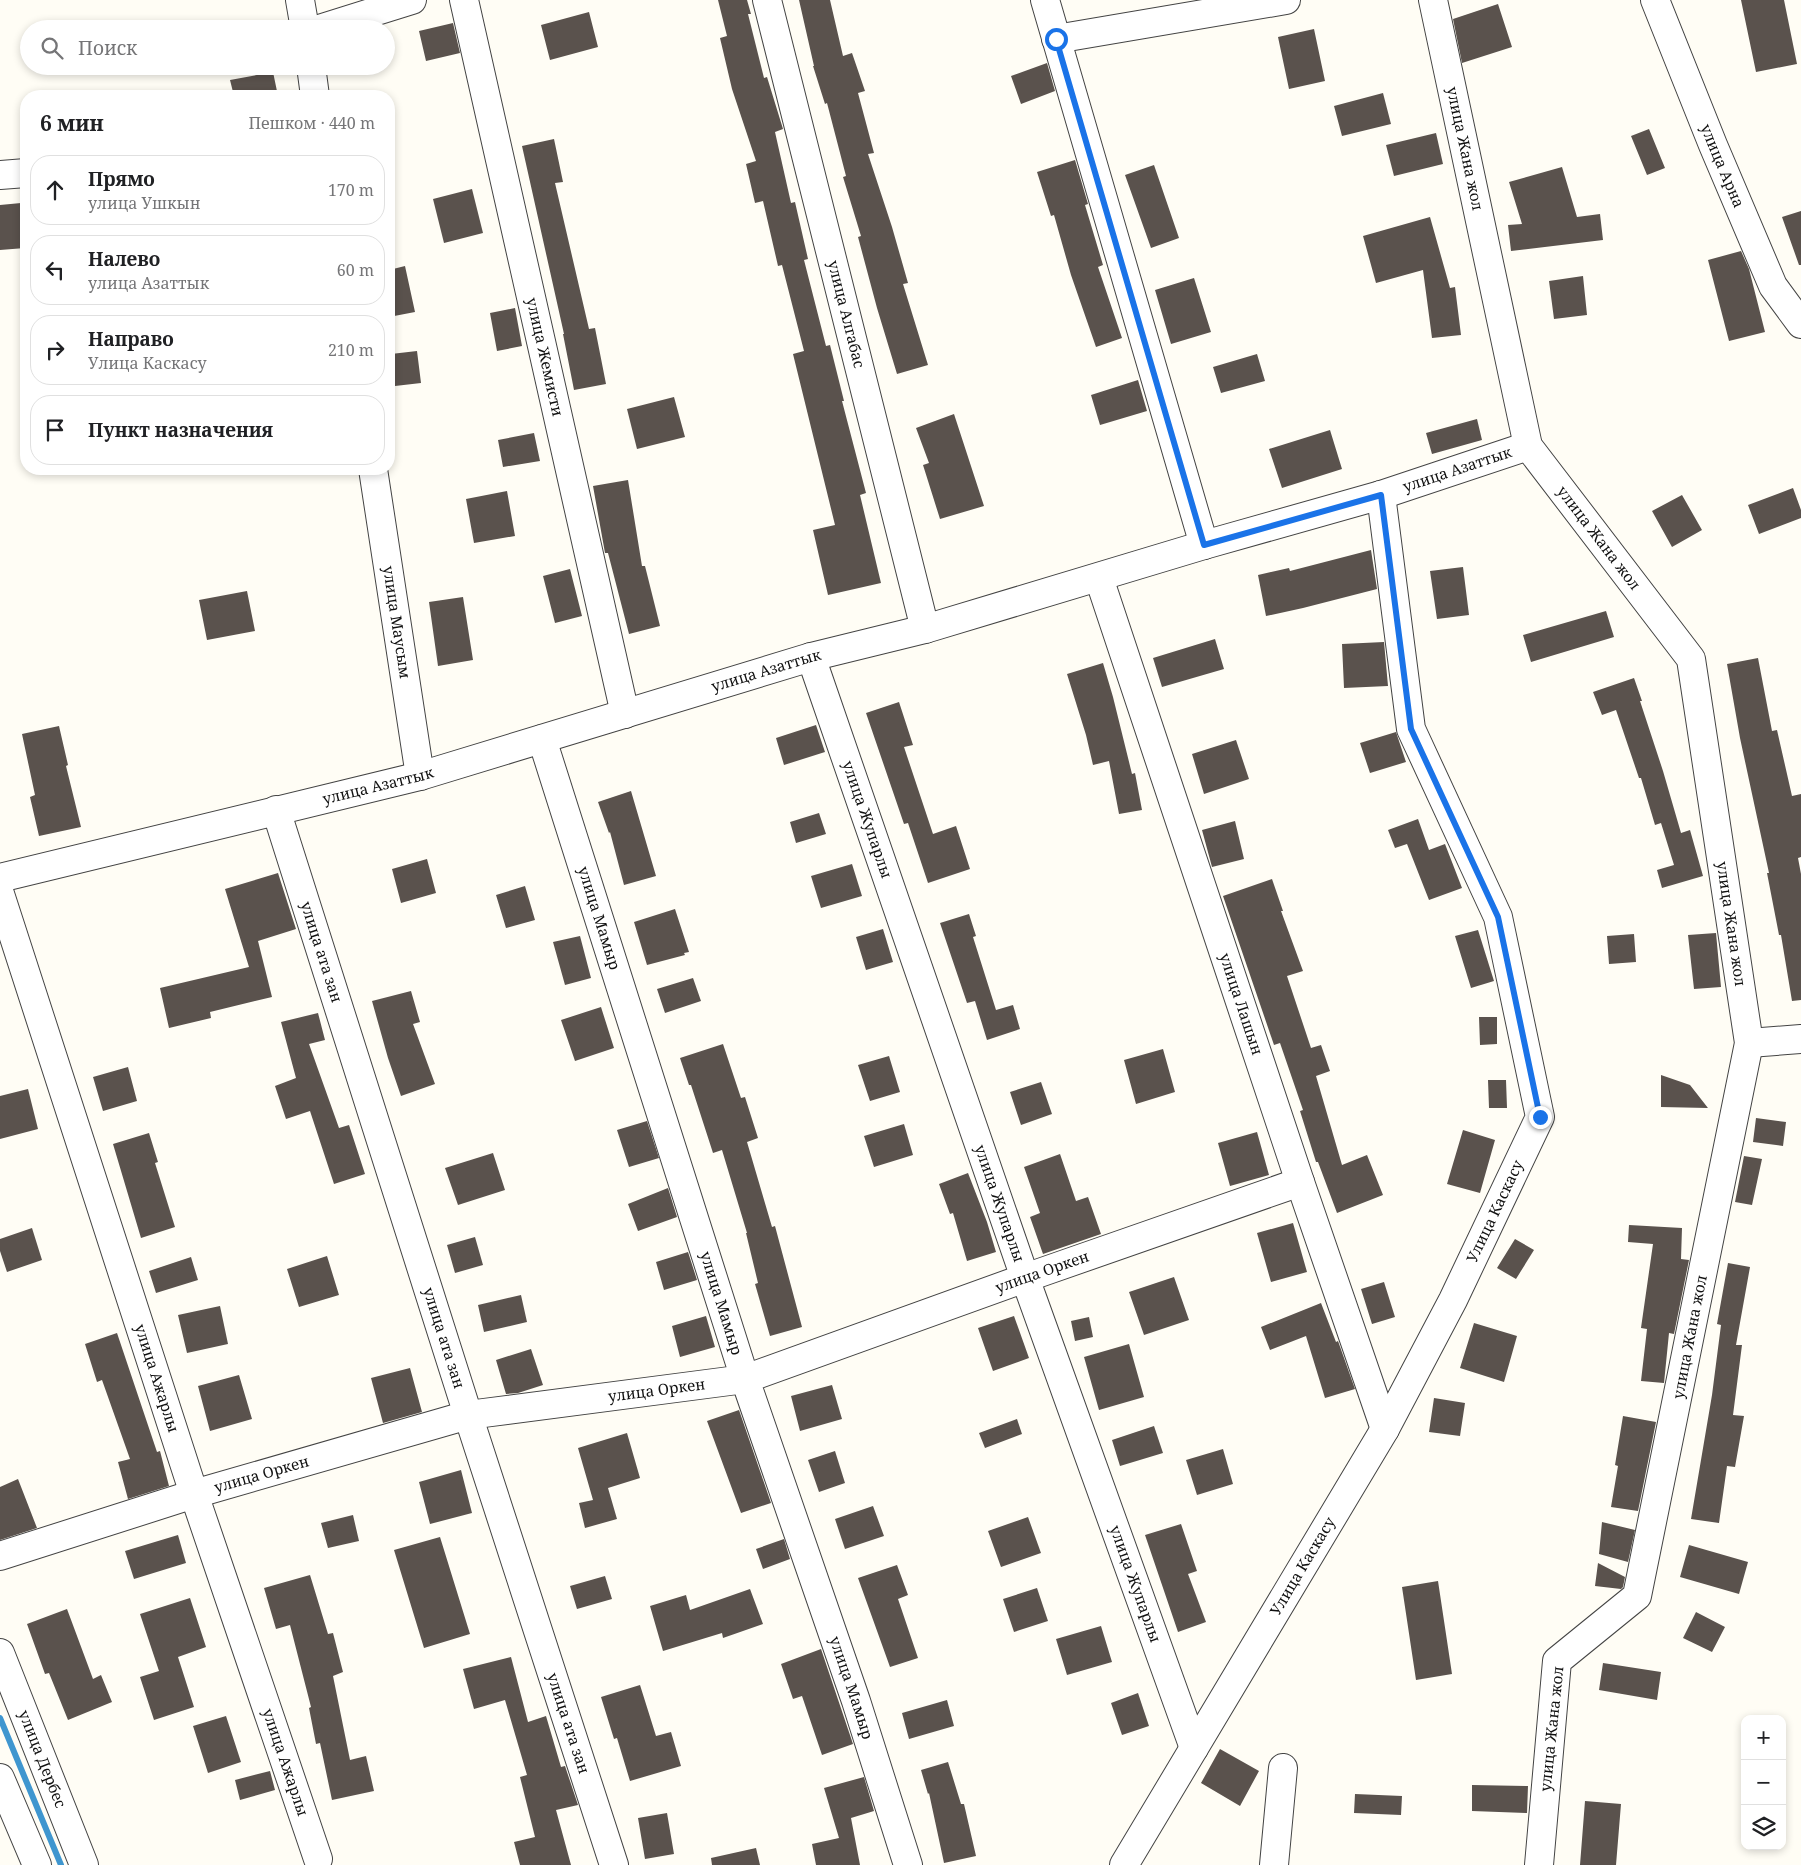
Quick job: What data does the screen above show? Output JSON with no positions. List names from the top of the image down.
{
  "streets": {
    "street": [
      "улица Жана жол",
      "улица Арна",
      "улица Алгабас",
      "улица Жемисти",
      "улица Азаттык",
      "улица Маусым",
      "улица Жупарлы",
      "улица Мамыр",
      "улица ата зан",
      "улица Лашын",
      "Улица Каскасу",
      "улица Оркен",
      "улица Ажарлы",
      "улица Дербес"
    ]
  },
  "crossings": [
    ["улица Жана жол", "улица Азаттык"],
    ["улица Алгабас", "улица Азаттык"],
    ["улица Жемисти", "улица Азаттык"],
    ["улица Азаттык", "улица Маусым"],
    ["улица Азаттык", "улица Жупарлы"],
    ["улица Азаттык", "улица Мамыр"],
    ["улица Азаттык", "улица ата зан"],
    ["улица Азаттык", "улица Лашын"],
    ["улица Азаттык", "Улица Каскасу"],
    ["улица Жупарлы", "Улица Каскасу"],
    ["улица Жупарлы", "улица Оркен"],
    ["улица Мамыр", "улица Оркен"],
    ["улица ата зан", "улица Оркен"],
    ["улица Лашын", "Улица Каскасу"],
    ["улица Лашын", "улица Оркен"],
    ["улица Оркен", "улица Ажарлы"]
  ],
  "page": {
    "search": "Поиск",
    "heading": ["6 мин", "Пешком · 440 m"],
    "list": [
      ["Прямо", "улица Ушкын", "170 m"],
      ["Налево", "улица Азаттык", "60 m"],
      ["Направо", "Улица Каскасу", "210 m"],
      "Пункт назначения"
    ],
    "map_buttons": ["+", "−"]
  }
}
